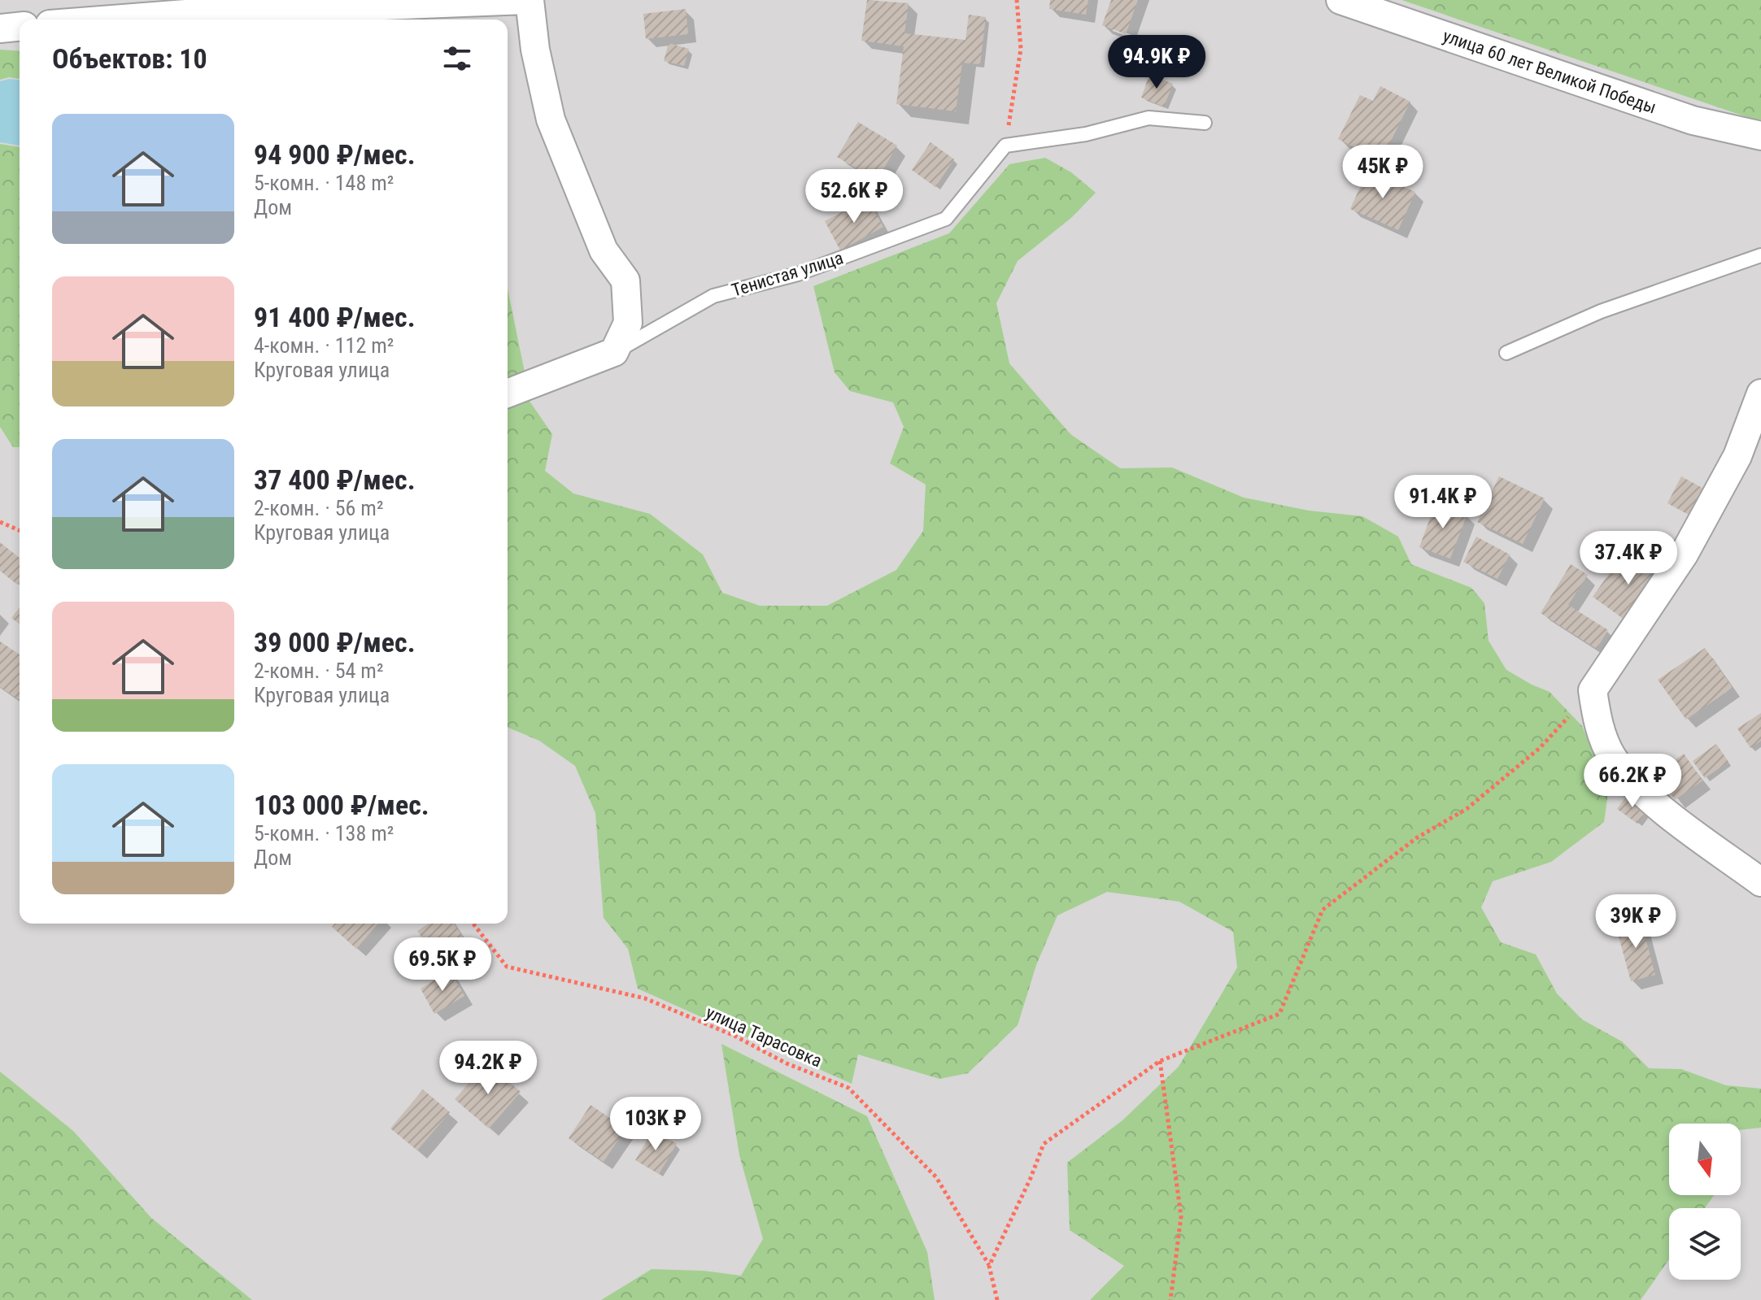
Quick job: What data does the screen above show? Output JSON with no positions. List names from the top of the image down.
{
  "streets": {
    "street": ["улица 60 лет Великой Победы", "Тенистая улица"],
    "path": ["улица Тарасовка"]
  },
  "north": "bottom",
  "page": {
    "heading": "Объектов: 10",
    "price": [
      "94.9K ₽",
      "45K ₽",
      "52.6K ₽",
      "91.4K ₽",
      "37.4K ₽",
      "66.2K ₽",
      "39K ₽",
      "69.5K ₽",
      "94.2K ₽",
      "103K ₽"
    ],
    "list": [
      {
        "name": "94 900 ₽/мес.",
        "note": "5-комн. · 148 m² · Дом"
      },
      {
        "name": "91 400 ₽/мес.",
        "note": "4-комн. · 112 m² · Круговая улица"
      },
      {
        "name": "37 400 ₽/мес.",
        "note": "2-комн. · 56 m² · Круговая улица"
      },
      {
        "name": "39 000 ₽/мес.",
        "note": "2-комн. · 54 m² · Круговая улица"
      },
      {
        "name": "103 000 ₽/мес.",
        "note": "5-комн. · 138 m² · Дом"
      }
    ]
  }
}
